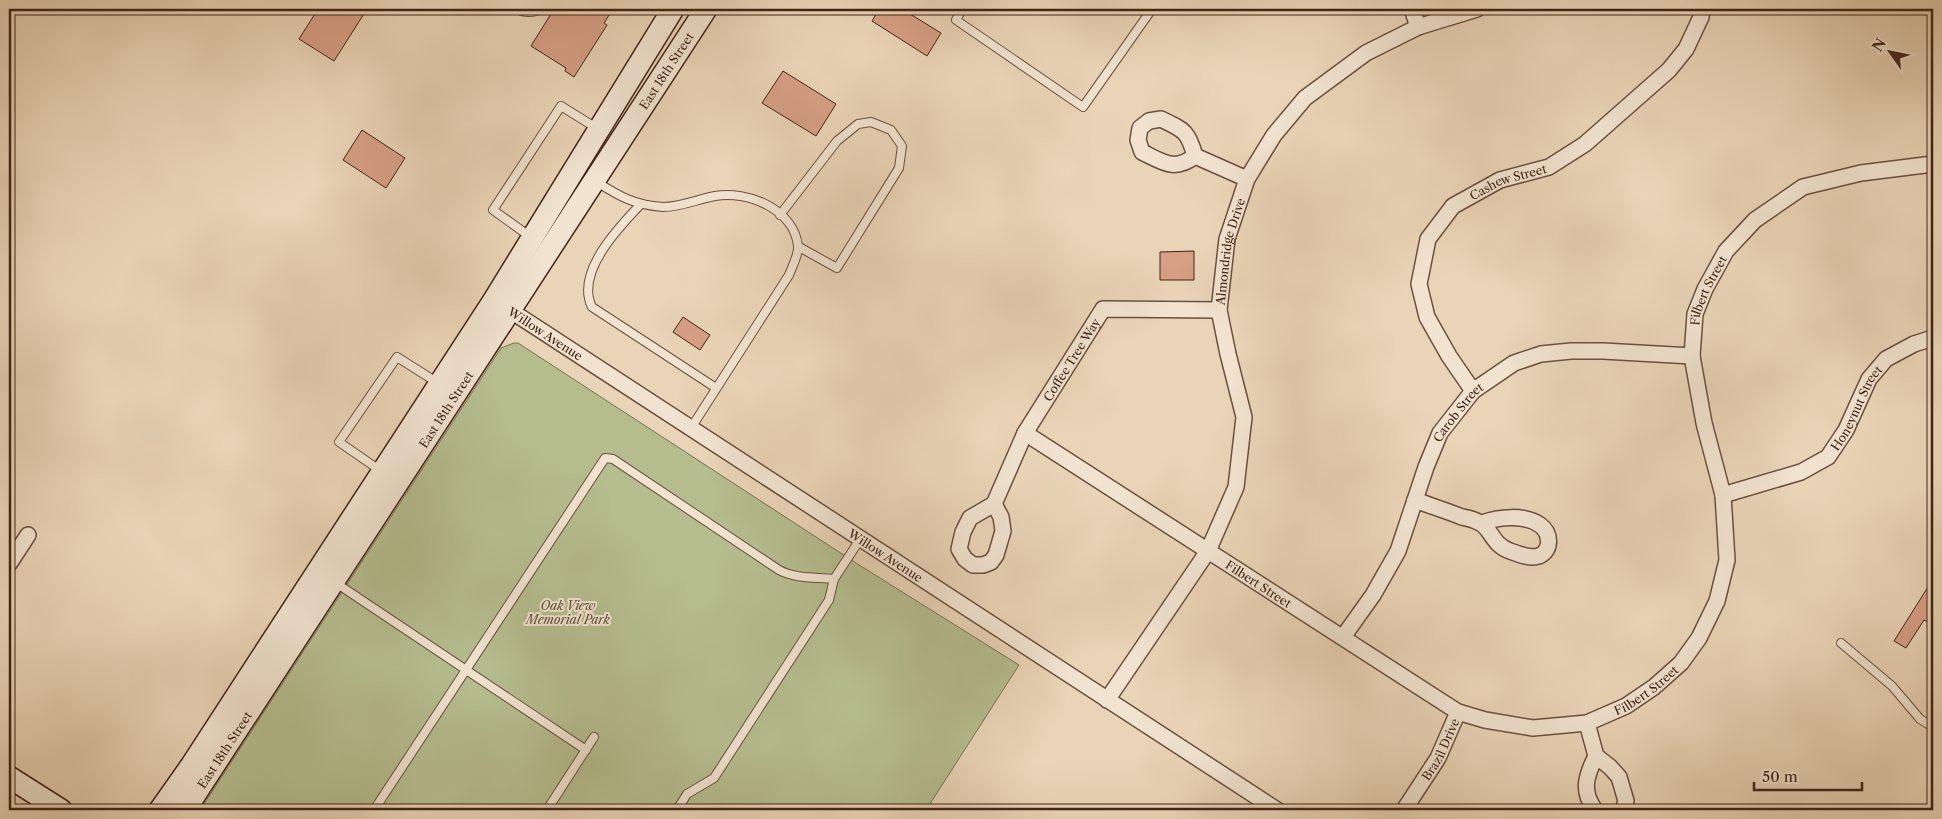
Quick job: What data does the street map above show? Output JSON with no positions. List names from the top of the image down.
{
  "streets": {
    "main road": ["East 18th Street"],
    "street": [
      "Cashew Street",
      "Almondridge Drive",
      "Filbert Street",
      "Willow Avenue",
      "Coffee Tree Way",
      "Honeynut Street",
      "Carob Street",
      "Brazil Drive"
    ]
  },
  "crossings": [
    ["East 18th Street", "Willow Avenue"],
    ["Cashew Street", "Carob Street"],
    ["Almondridge Drive", "Filbert Street"],
    ["Almondridge Drive", "Willow Avenue"],
    ["Almondridge Drive", "Coffee Tree Way"],
    ["Filbert Street", "Coffee Tree Way"],
    ["Filbert Street", "Honeynut Street"],
    ["Filbert Street", "Carob Street"],
    ["Filbert Street", "Brazil Drive"]
  ],
  "parks": ["Oak View Memorial Park"],
  "scale_bar": "50 m",
  "north": "top left"
}
